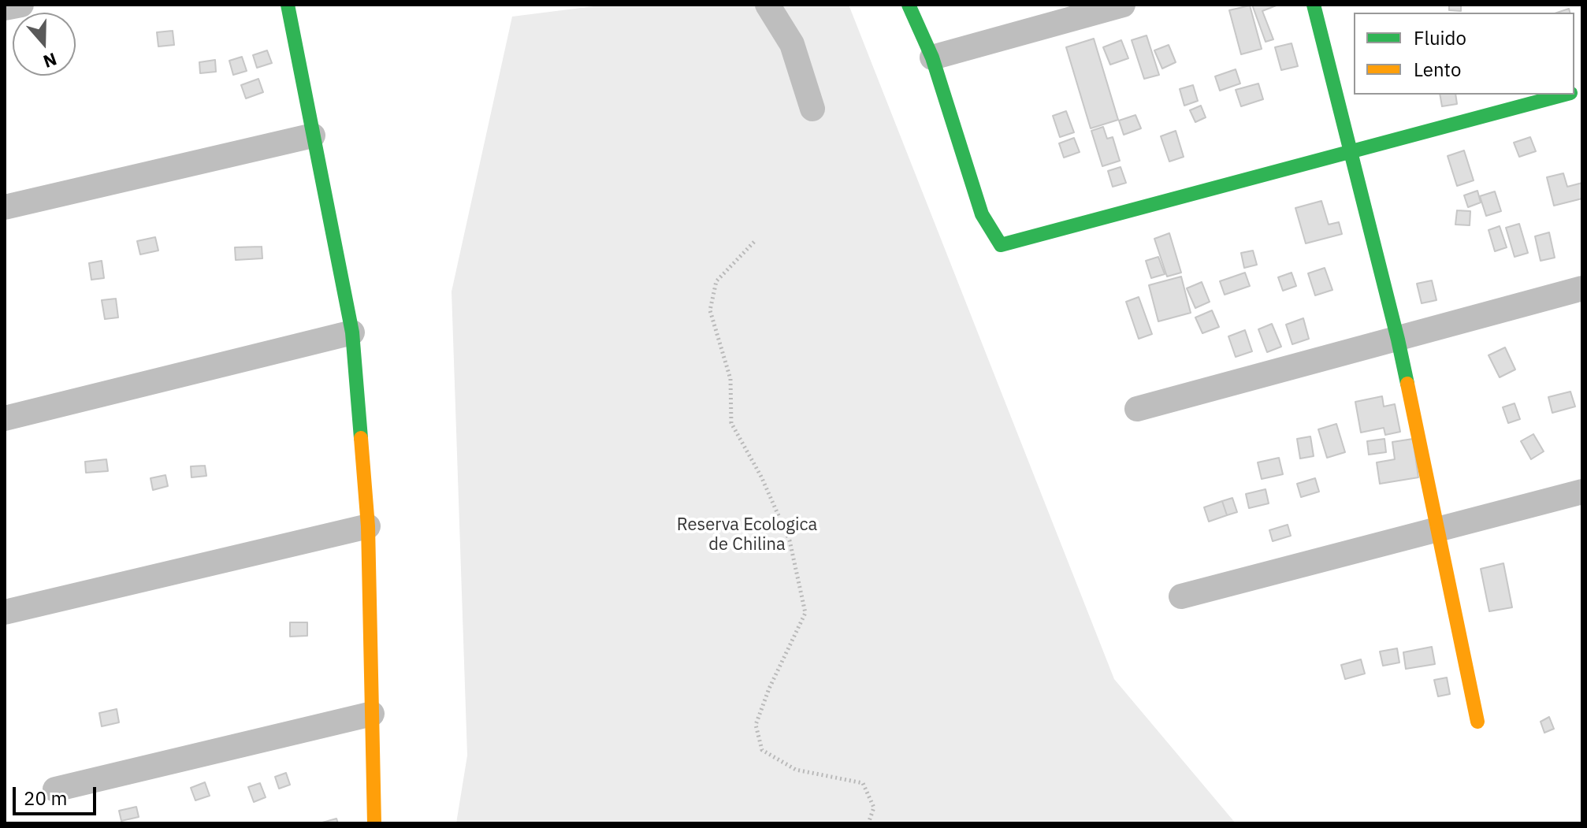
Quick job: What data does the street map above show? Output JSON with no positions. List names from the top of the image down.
{
  "parks": ["Reserva Ecologica de Chilina"],
  "legend": ["Fluido", "Lento"],
  "scale_bar": "20 m",
  "north": "bottom"
}
